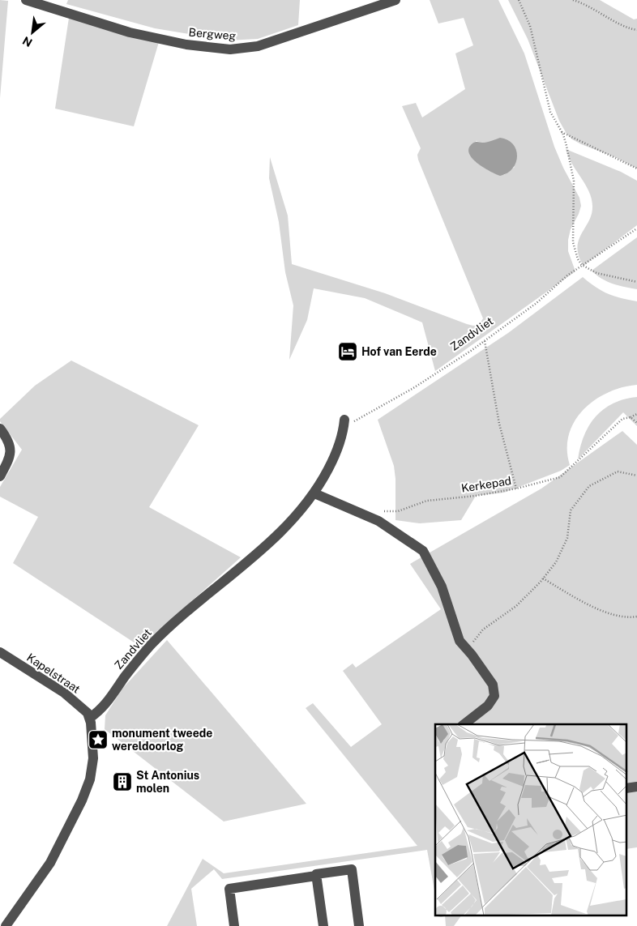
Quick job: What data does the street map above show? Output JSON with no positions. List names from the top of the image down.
{
  "streets": {
    "street": ["Bergweg", "Zandvliet", "Kapelstraat"],
    "path": ["Kerkepad"]
  },
  "crossings": [
    ["Zandvliet", "Kapelstraat"]
  ],
  "places": {
    "hotel": ["Hof van Eerde"],
    "place": ["monument tweede wereldoorlog"],
    "building": ["St Antonius molen"]
  },
  "north": "bottom left"
}
